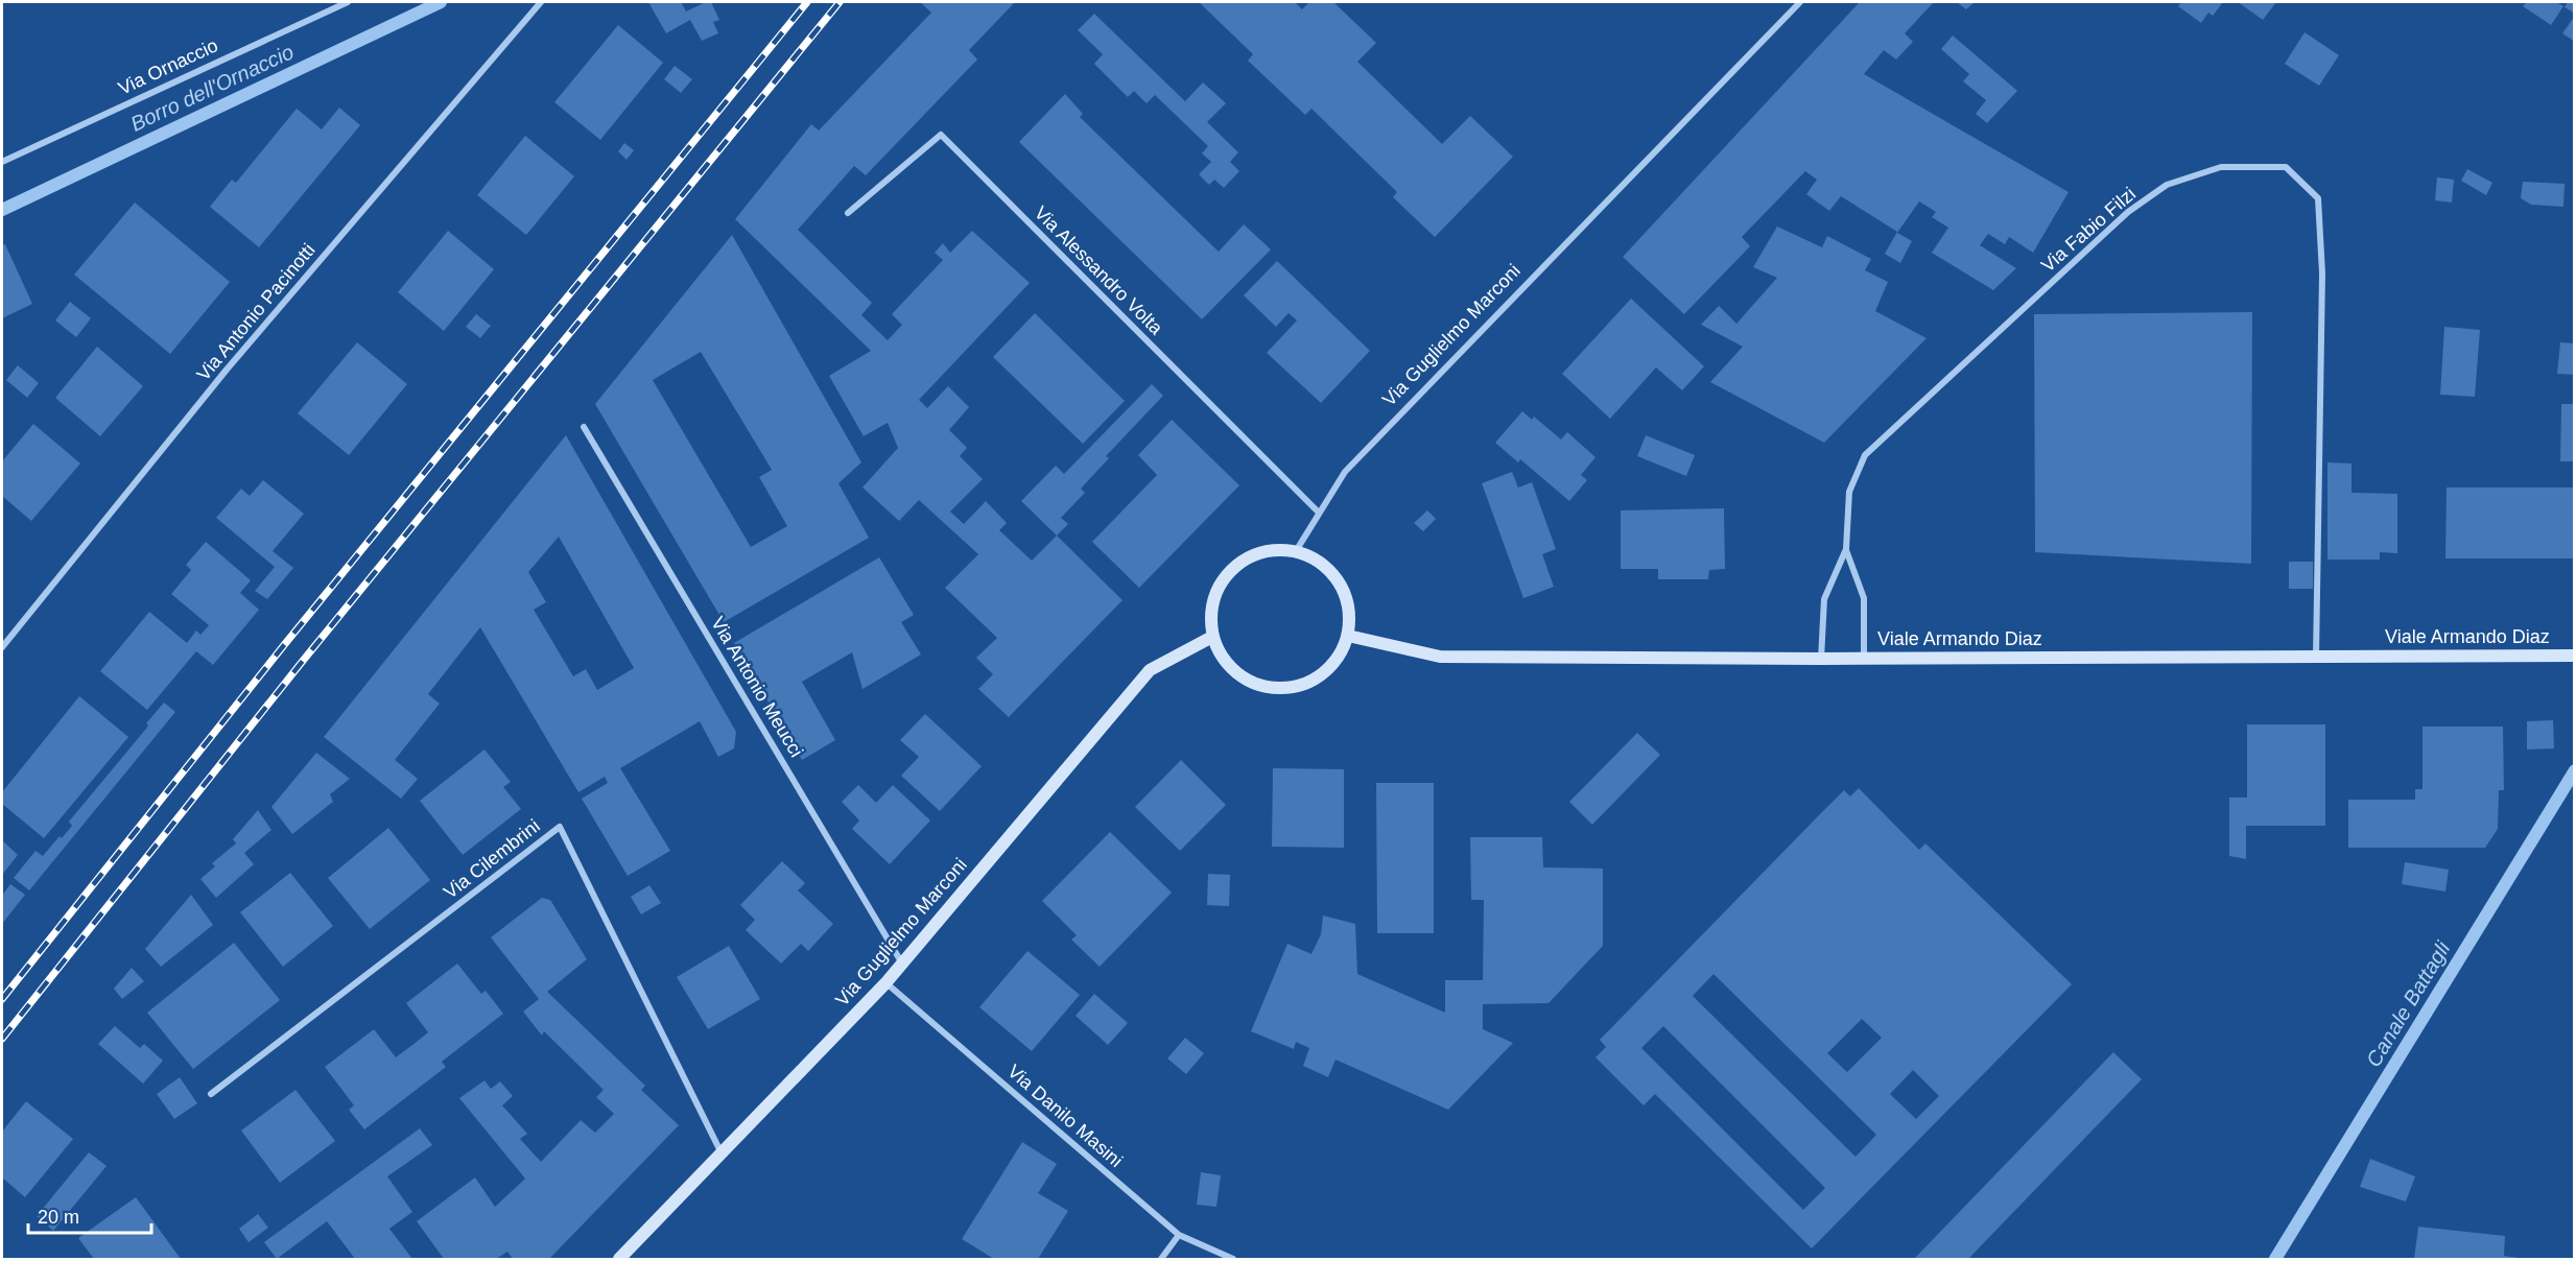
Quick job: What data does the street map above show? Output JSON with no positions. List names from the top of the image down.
{
  "streets": {
    "street": [
      "Via Ornaccio",
      "Via Fabio Filzi",
      "Via Alessandro Volta",
      "Via Antonio Pacinotti",
      "Via Guglielmo Marconi",
      "Viale Armando Diaz",
      "Via Antonio Meucci",
      "Via Cilembrini",
      "Via Danilo Masini"
    ]
  },
  "crossings": [
    ["Via Fabio Filzi", "Viale Armando Diaz"],
    ["Via Alessandro Volta", "Via Guglielmo Marconi"],
    ["Via Guglielmo Marconi", "Viale Armando Diaz"],
    ["Via Guglielmo Marconi", "Via Antonio Meucci"],
    ["Via Guglielmo Marconi", "Via Cilembrini"],
    ["Via Guglielmo Marconi", "Via Danilo Masini"]
  ],
  "water": ["Borro dell'Ornaccio", "Canale Battagli"],
  "scale_bar": "20 m"
}
